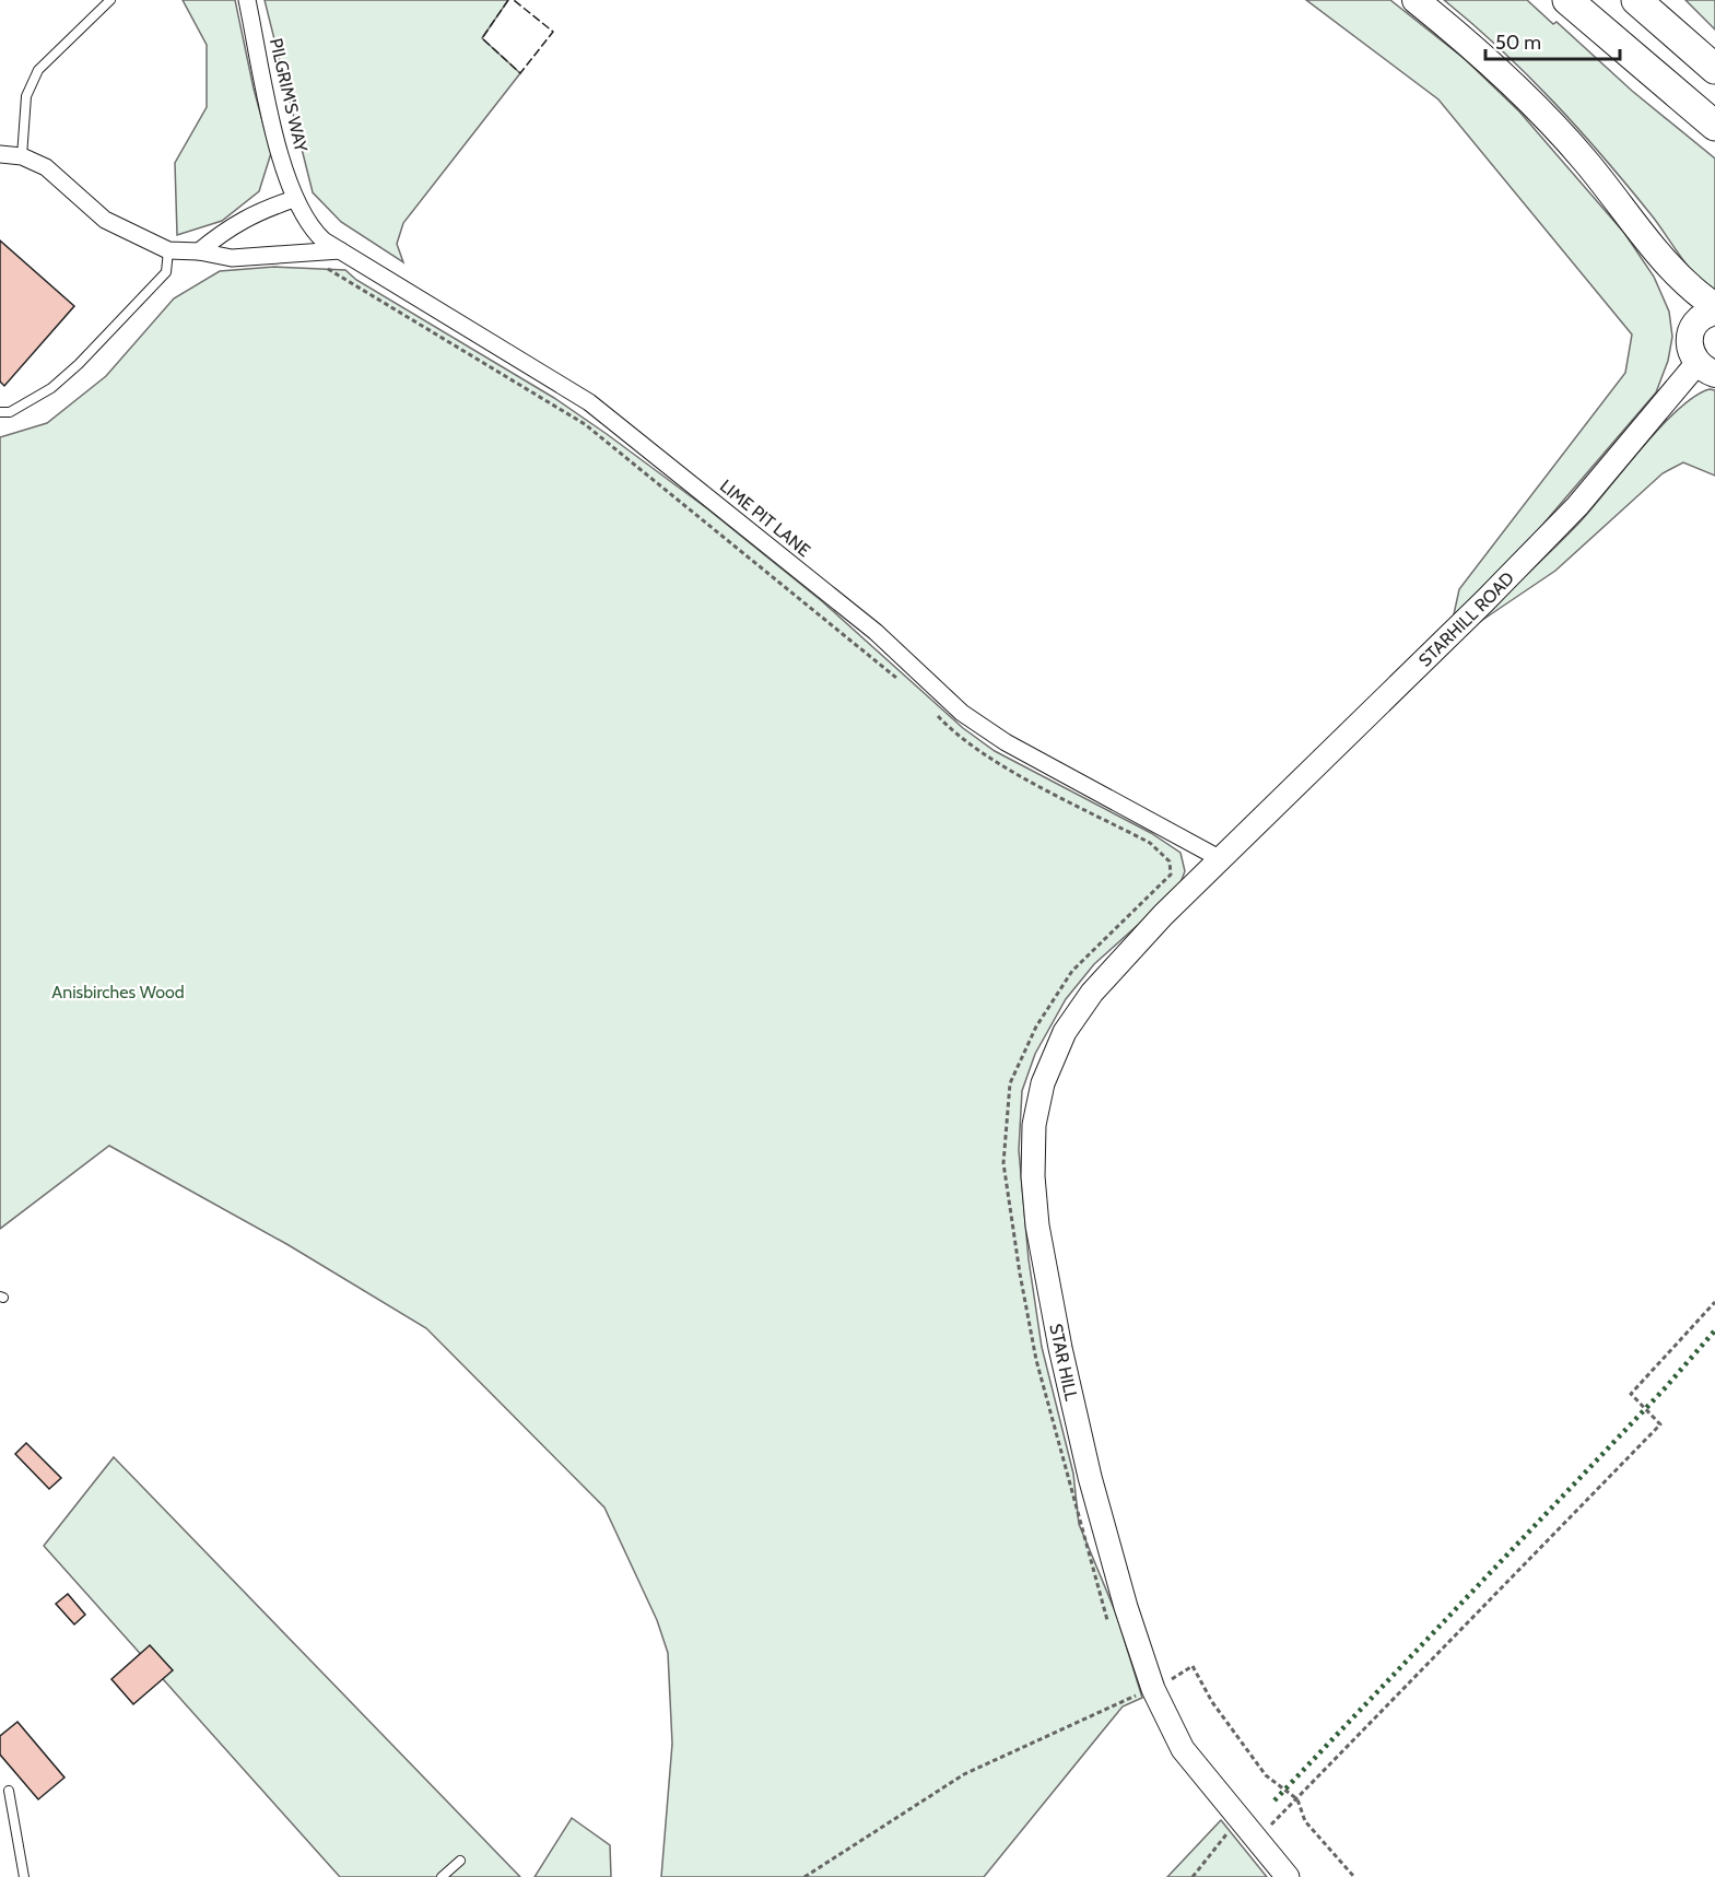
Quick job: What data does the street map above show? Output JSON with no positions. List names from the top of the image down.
{
  "streets": {
    "street": [
      "PILGRIM'S WAY",
      "LIME PIT LANE",
      "STARHILL ROAD",
      "STAR HILL"
    ]
  },
  "crossings": [
    ["PILGRIM'S WAY", "LIME PIT LANE"],
    ["LIME PIT LANE", "STARHILL ROAD"],
    ["LIME PIT LANE", "STAR HILL"],
    ["STARHILL ROAD", "STAR HILL"]
  ],
  "parks": ["Anisbirches Wood"],
  "scale_bar": "50 m"
}
